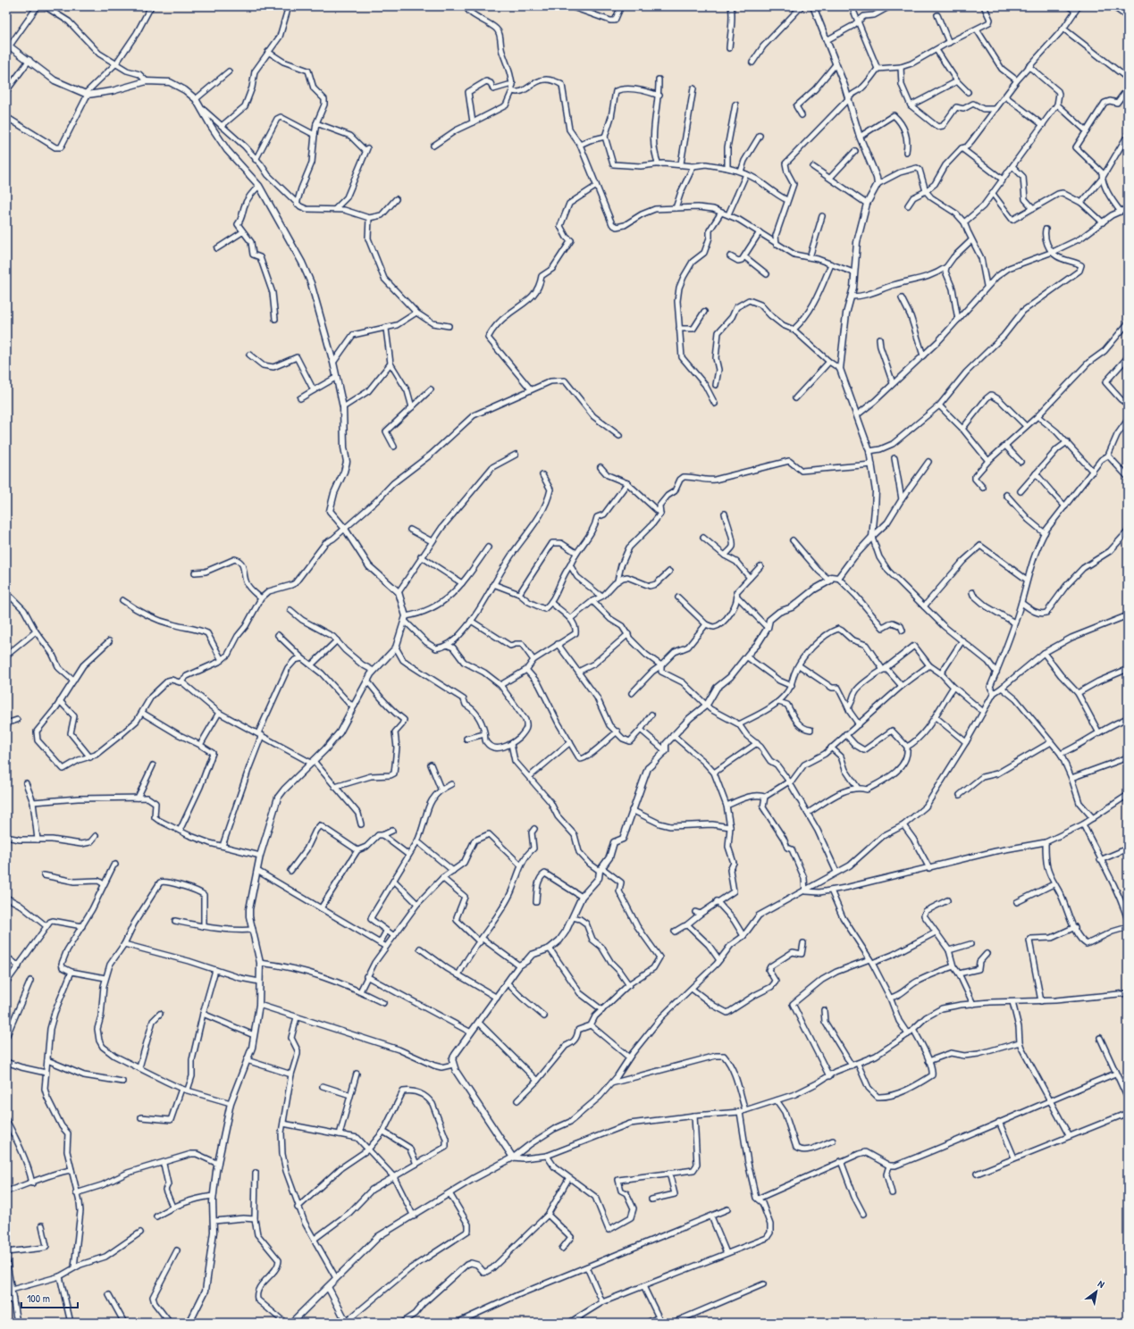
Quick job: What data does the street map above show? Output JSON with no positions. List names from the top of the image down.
{
  "scale_bar": "100 m",
  "north": "top right"
}
